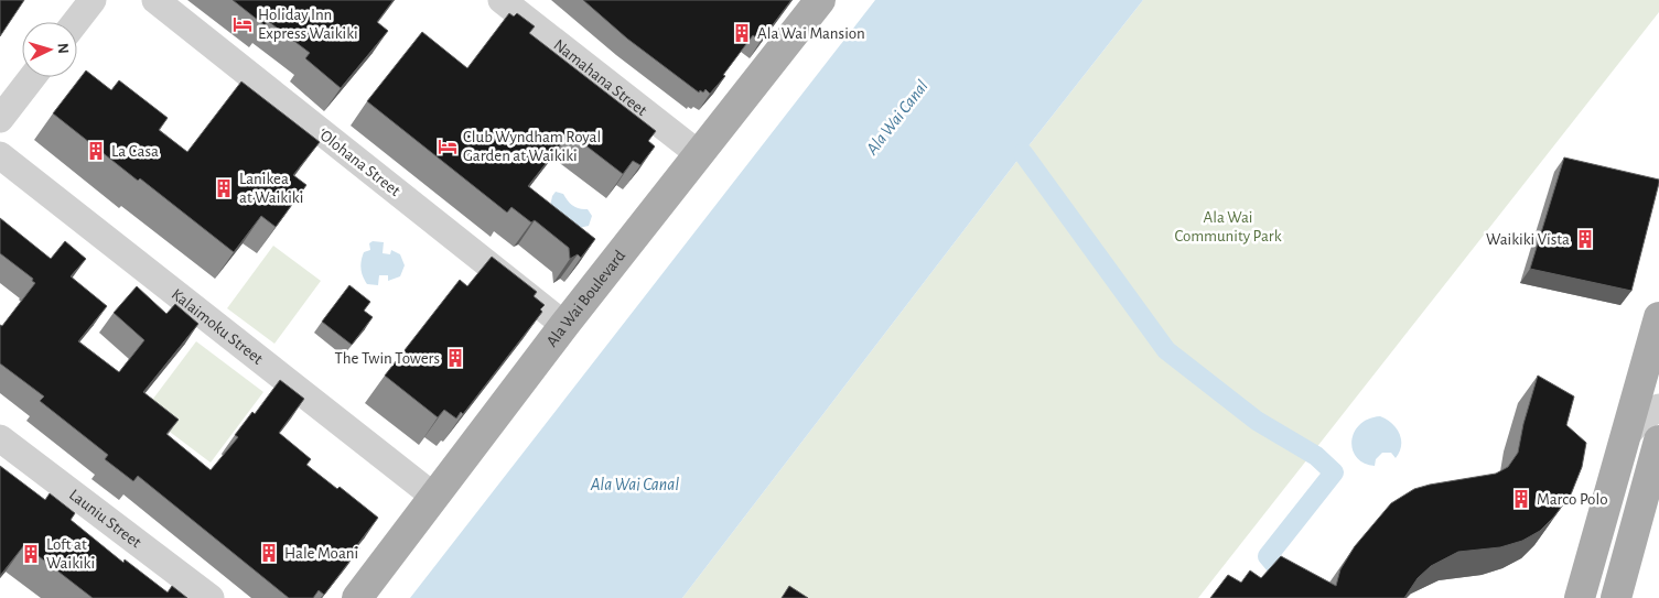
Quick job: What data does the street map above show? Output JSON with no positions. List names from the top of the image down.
{
  "streets": {
    "main road": ["Ala Wai Boulevard"],
    "street": [
      "Namahana Street",
      "ʻOlohana Street",
      "Kalaimoku Street",
      "Launiu Street"
    ]
  },
  "crossings": [
    ["Namahana Street", "Ala Wai Boulevard"],
    ["ʻOlohana Street", "Ala Wai Boulevard"],
    ["Ala Wai Boulevard", "Kalaimoku Street"]
  ],
  "water": ["Ala Wai Canal"],
  "parks": ["Ala Wai Community Park"],
  "places": {
    "hotel": ["Holiday Inn Express Waikiki", "Club Wyndham Royal Garden at Waikiki"],
    "building": [
      "Ala Wai Mansion",
      "La Casa",
      "Lanikea at Waikiki",
      "Waikiki Vista",
      "The Twin Towers",
      "Marco Polo",
      "Hale Moani",
      "Loft at Waikiki"
    ]
  },
  "north": "right"
}
